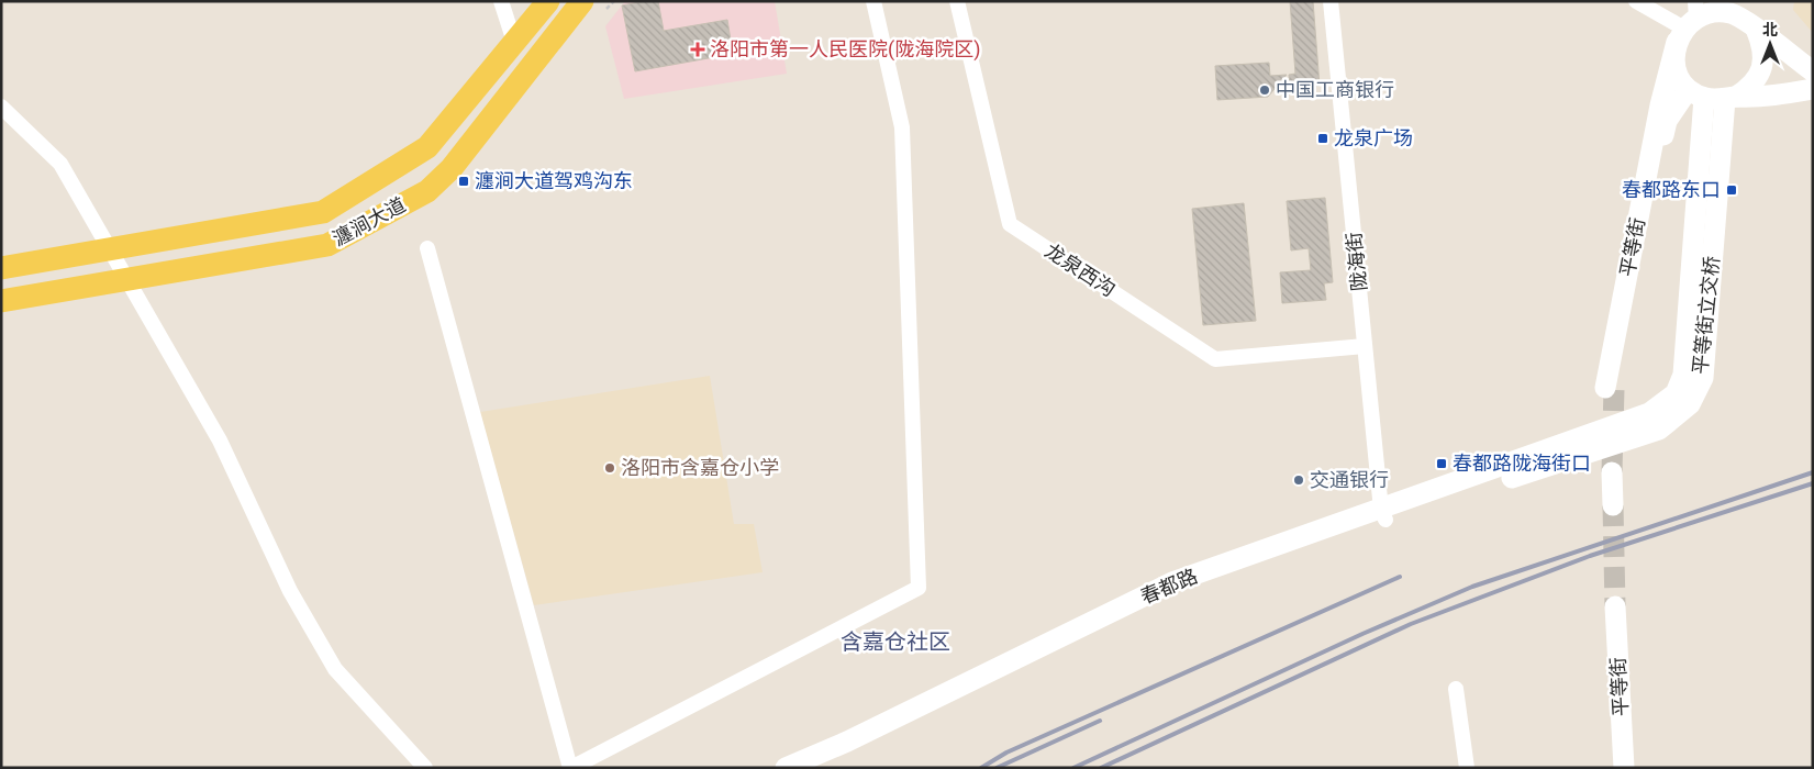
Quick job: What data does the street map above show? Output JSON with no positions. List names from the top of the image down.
{
  "streets": {
    "main road": [
      "瀍涧大道",
      "平等街",
      "平等街立交桥",
      "春都路"
    ],
    "street": ["陇海街", "龙泉西沟"]
  },
  "crossings": [
    ["陇海街", "龙泉西沟"],
    ["陇海街", "春都路"],
    ["平等街立交桥", "春都路"]
  ],
  "districts": ["含嘉仓社区"],
  "places": {
    "health": ["洛阳市第一人民医院(陇海院区)"],
    "other": ["中国工商银行", "洛阳市含嘉仓小学", "交通银行"],
    "transit": [
      "龙泉广场",
      "瀍涧大道驾鸡沟东",
      "春都路东口",
      "春都路陇海街口"
    ]
  },
  "north": "top"
}
